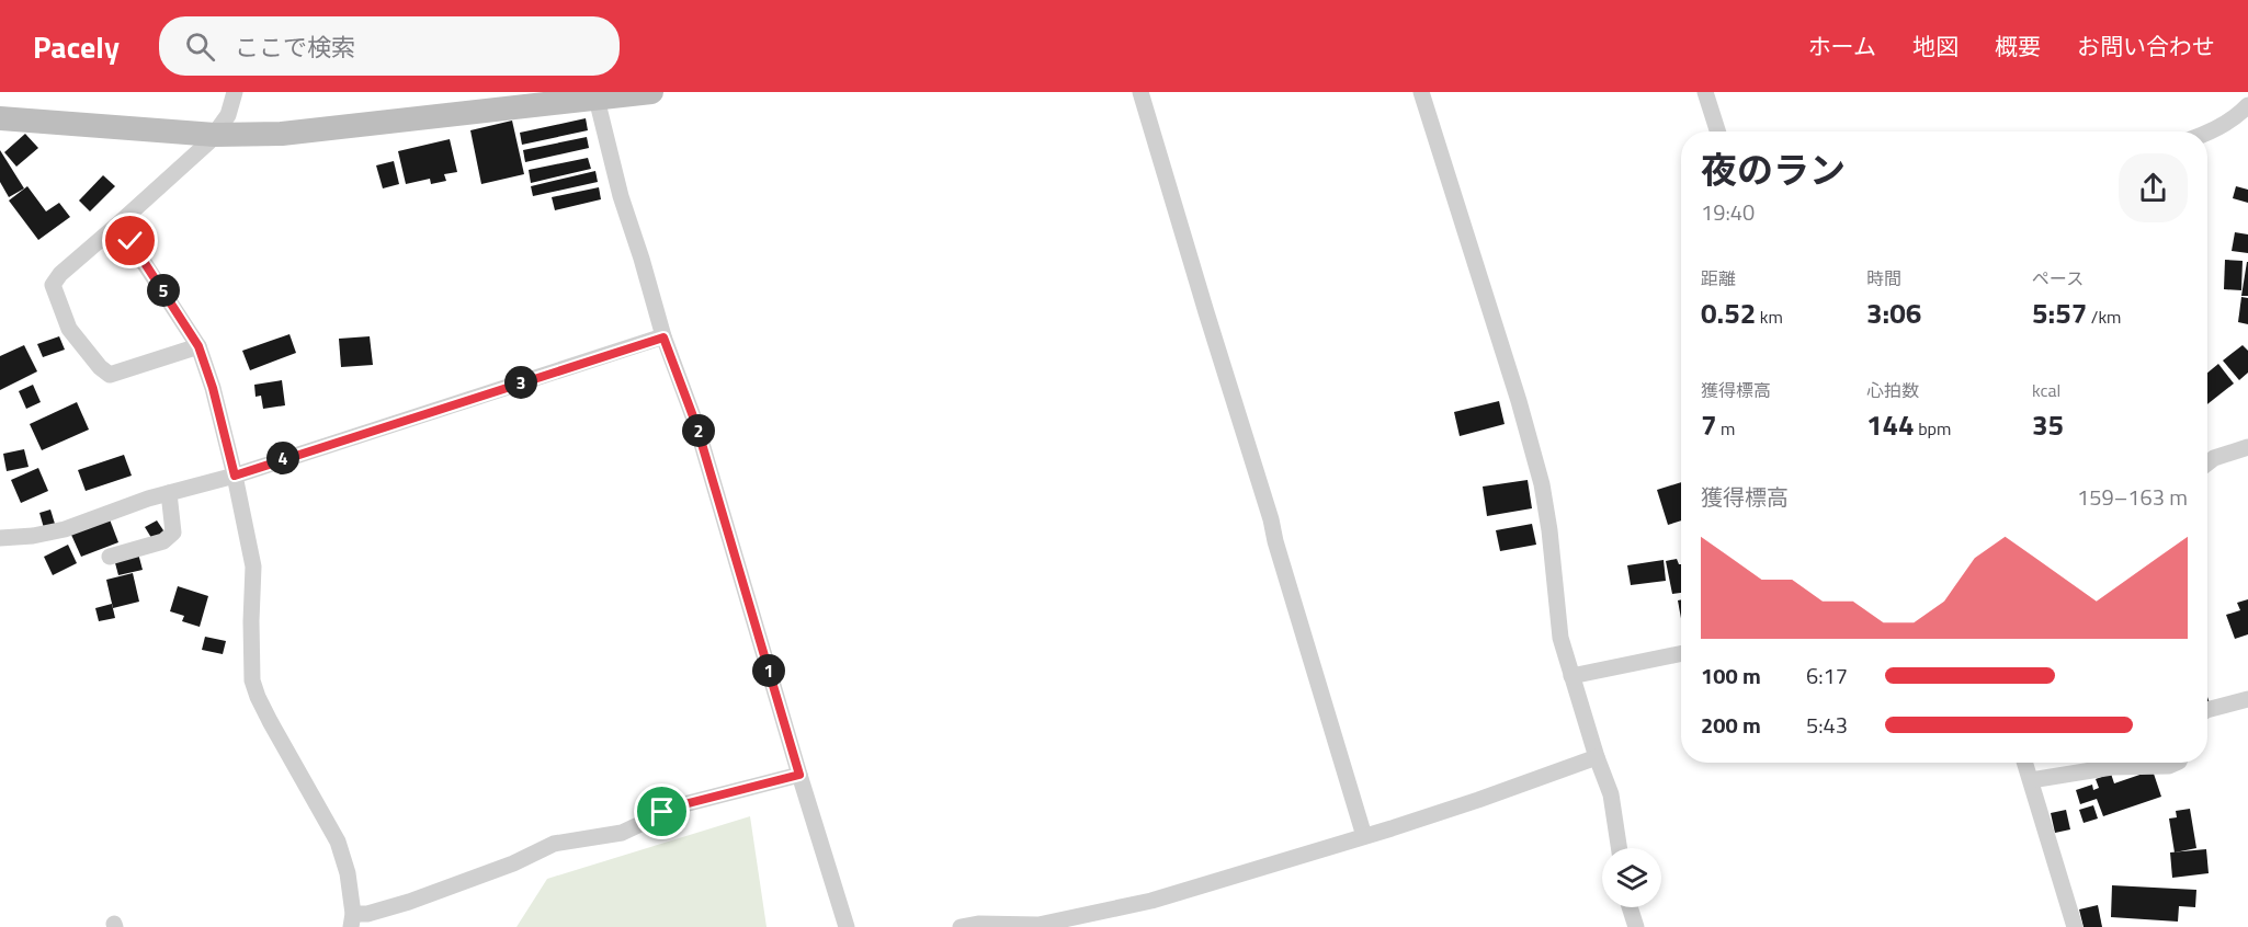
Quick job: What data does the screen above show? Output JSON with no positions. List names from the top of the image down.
{
  "page": {
    "header": "Pacely",
    "search": "ここで検索",
    "nav": [
      "ホーム",
      "地図",
      "概要",
      "お問い合わせ"
    ],
    "heading": ["夜のラン", "19:40"],
    "stats": [
      ["距離", "0.52 km"],
      ["時間", "3:06"],
      ["ペース", "5:57 /km"],
      ["獲得標高", "7 m"],
      ["心拍数", "144 bpm"],
      ["kcal", "35"]
    ],
    "pins": [
      "5",
      "3",
      "2",
      "4",
      "1"
    ],
    "chart": ["獲得標高", "159–163 m"],
    "list": [
      {
        "name": "100 m",
        "note": "6:17"
      },
      {
        "name": "200 m",
        "note": "5:43"
      }
    ]
  }
}
